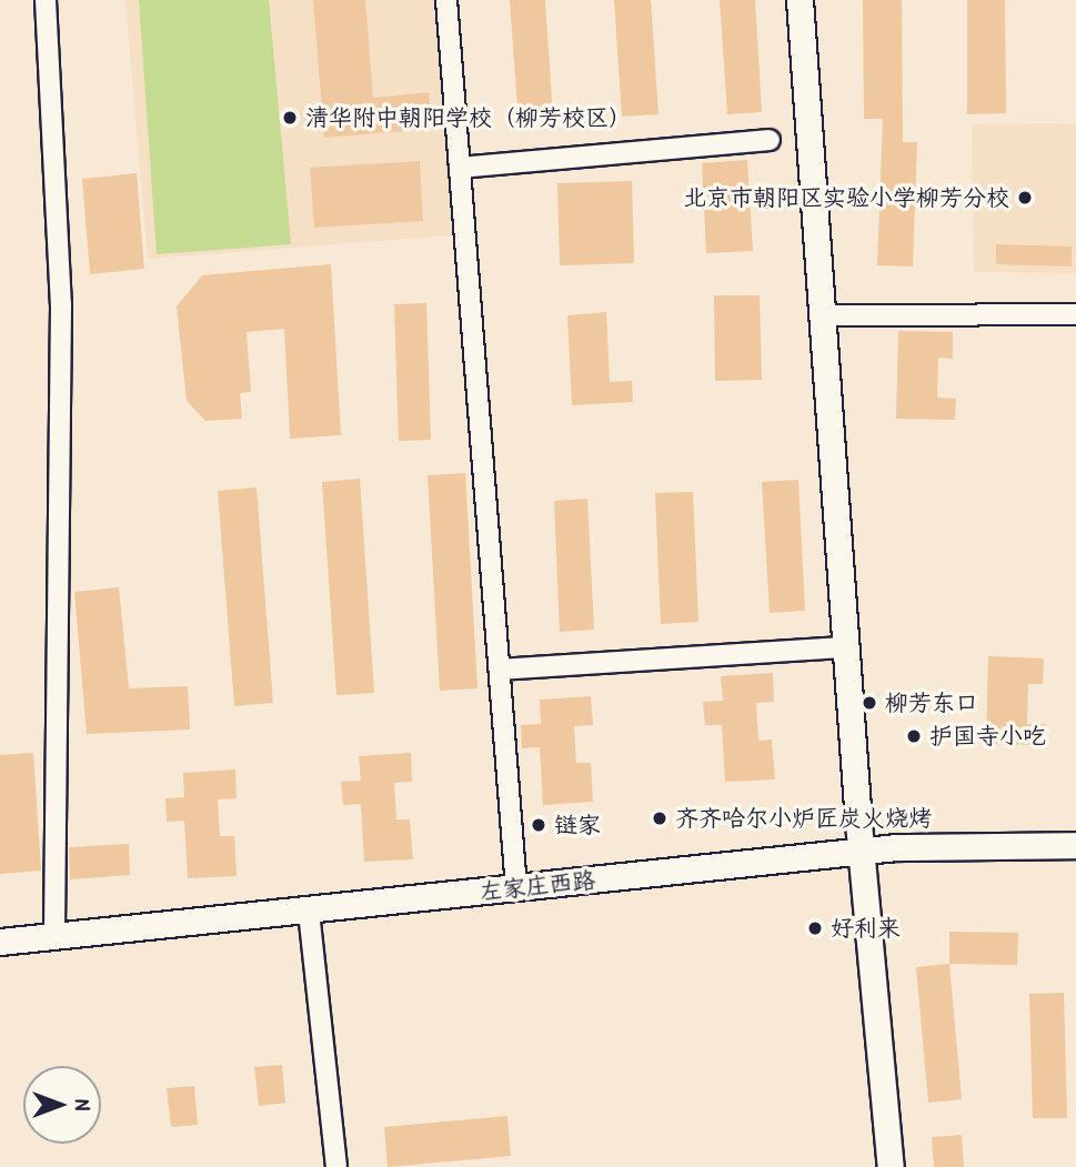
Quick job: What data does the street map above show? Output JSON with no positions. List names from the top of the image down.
{
  "streets": {
    "street": ["左家庄西路"]
  },
  "places": [
    "清华附中朝阳学校（柳芳校区）",
    "北京市朝阳区实验小学柳芳分校",
    "柳芳东口",
    "护国寺小吃",
    "齐齐哈尔小炉匠炭火烧烤",
    "链家",
    "好利来"
  ],
  "north": "right"
}
